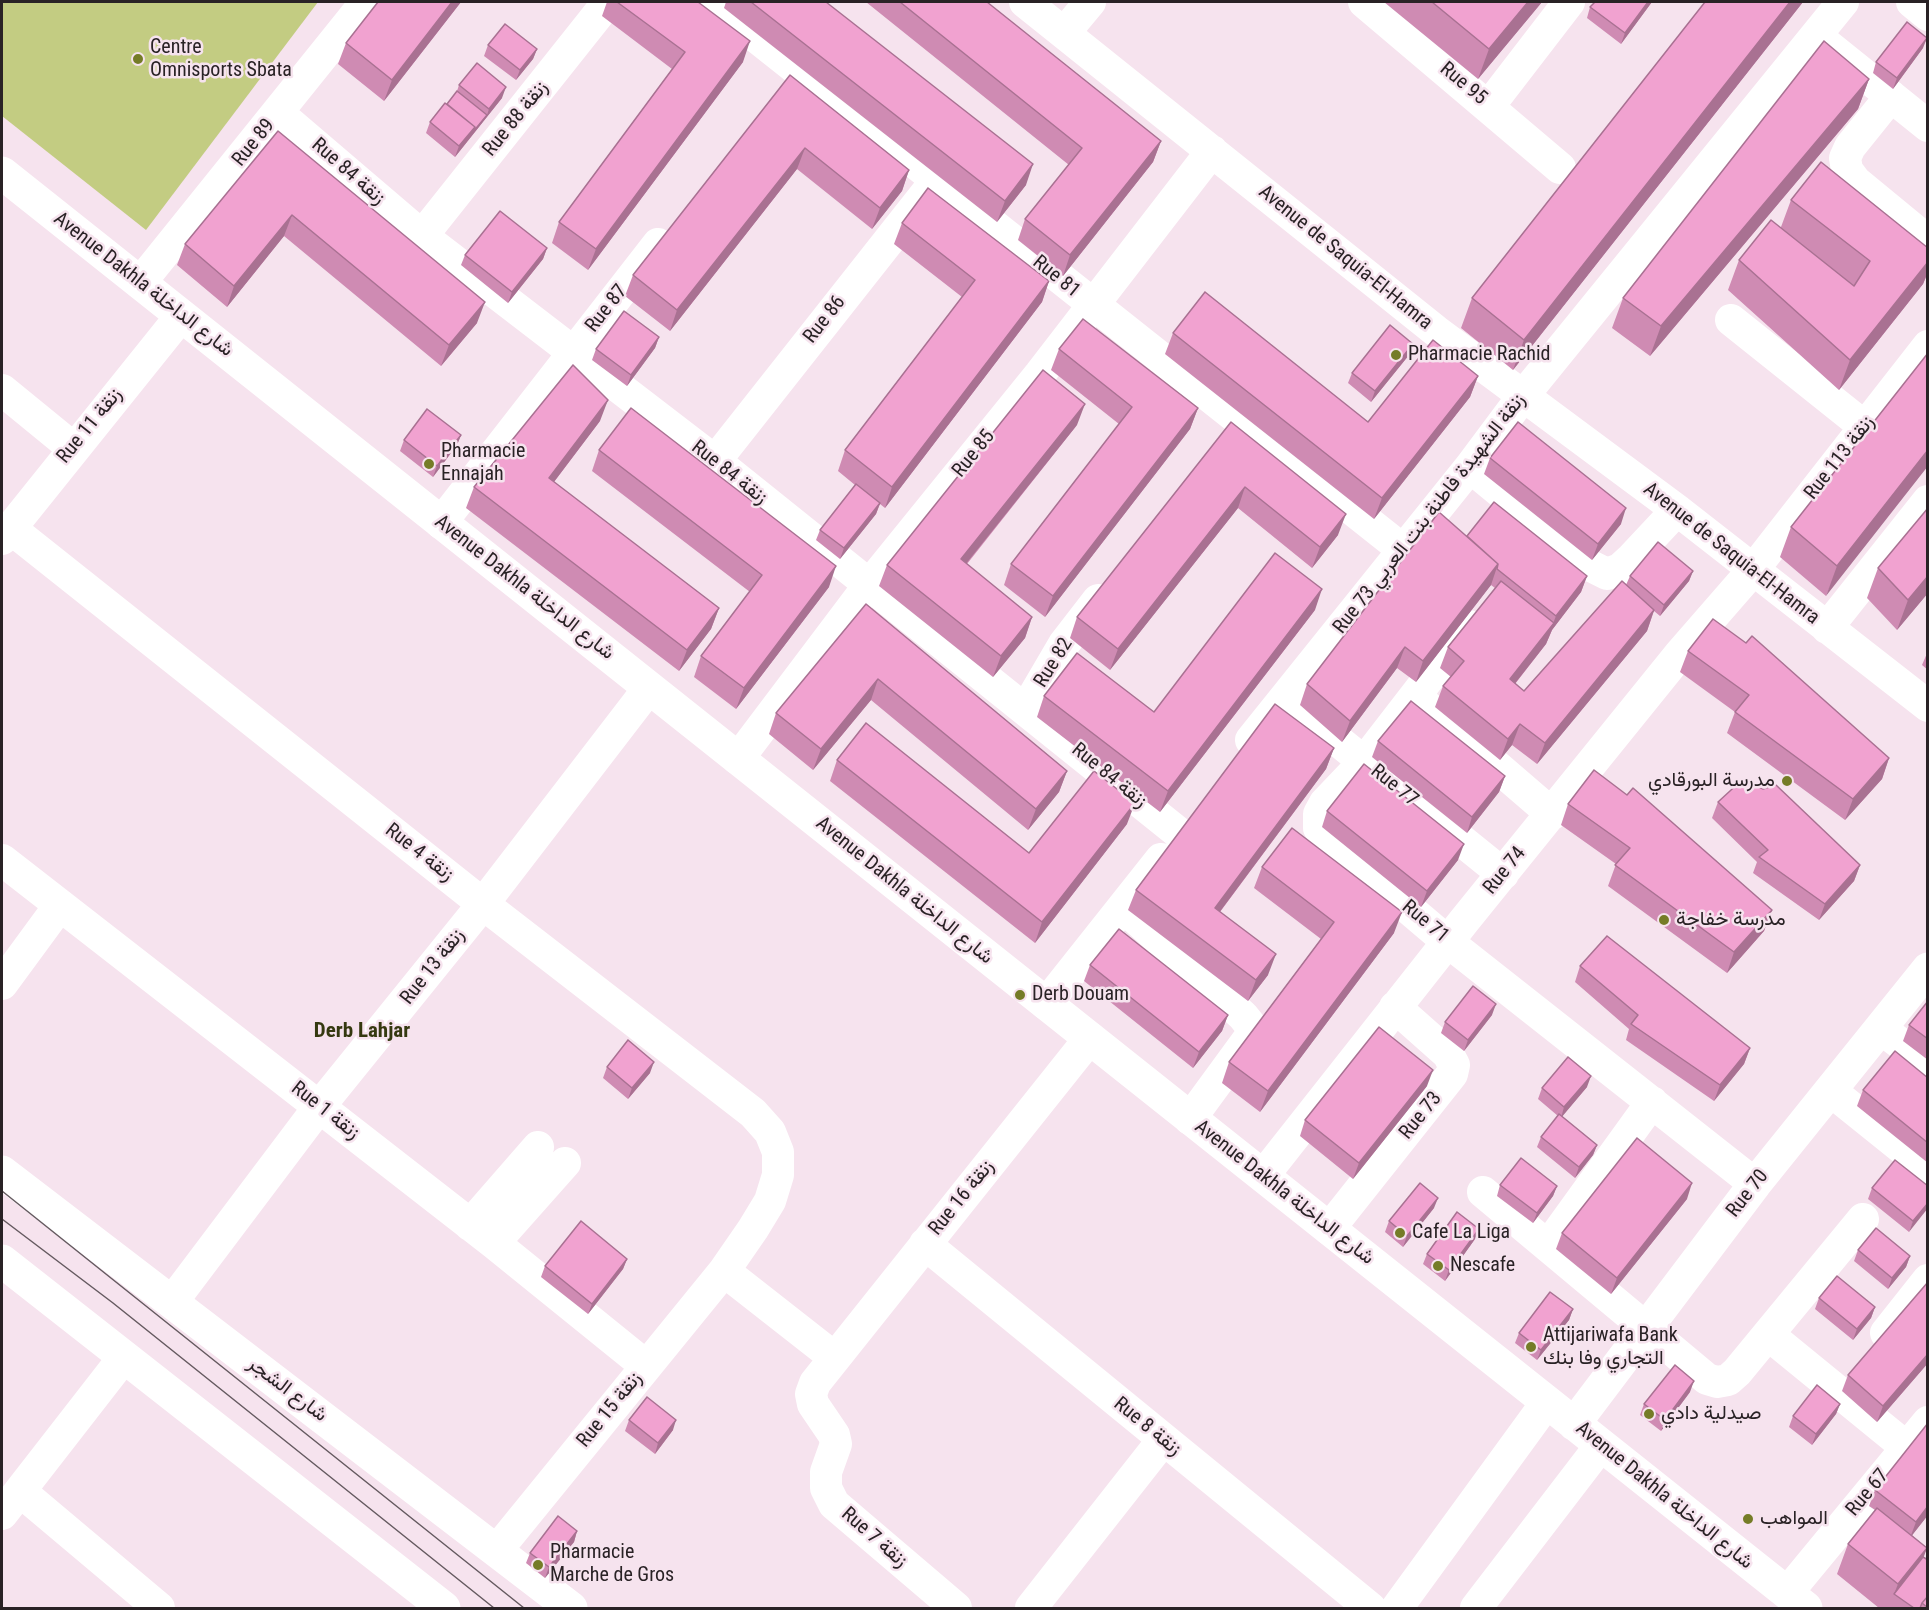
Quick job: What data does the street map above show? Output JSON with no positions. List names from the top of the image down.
{
  "streets": {
    "street": [
      "Rue 95",
      "Rue 88 زنقة",
      "Rue 89",
      "Rue 84 زنقة",
      "Avenue de Saquia-El-Hamra",
      "Rue 81",
      "Avenue Dakhla شارع الداخلة",
      "Rue 87",
      "Rue 86",
      "Rue 11 زنقة",
      "Rue 85",
      "Rue 113 زنقة",
      "Rue 73 زنقة الشهيدة فاطنة بنت العربي",
      "Rue 82",
      "Rue 77",
      "Rue 4 زنقة",
      "Rue 74",
      "Rue 71",
      "Rue 13 زنقة",
      "Rue 1 زنقة",
      "Rue 73",
      "Rue 70",
      "Rue 16 زنقة",
      "شارع الشجر",
      "Rue 15 زنقة",
      "Rue 8 زنقة",
      "Rue 67",
      "Rue 7 زنقة"
    ]
  },
  "crossings": [
    ["Rue 88 زنقة", "Rue 84 زنقة"],
    ["Rue 89", "Rue 84 زنقة"],
    ["Rue 89", "Avenue Dakhla شارع الداخلة"],
    ["Rue 84 زنقة", "Rue 87"],
    ["Rue 84 زنقة", "Rue 86"],
    ["Rue 84 زنقة", "Rue 85"],
    ["Rue 84 زنقة", "Rue 82"],
    ["Avenue de Saquia-El-Hamra", "Rue 85"],
    ["Avenue de Saquia-El-Hamra", "Rue 113 زنقة"],
    ["Avenue de Saquia-El-Hamra", "Rue 73 زنقة الشهيدة فاطنة بنت العربي"],
    ["Avenue de Saquia-El-Hamra", "Rue 74"],
    ["Rue 81", "Rue 86"],
    ["Rue 81", "Rue 85"],
    ["Rue 81", "Rue 73 زنقة الشهيدة فاطنة بنت العربي"],
    ["Avenue Dakhla شارع الداخلة", "Rue 87"],
    ["Avenue Dakhla شارع الداخلة", "Rue 11 زنقة"],
    ["Avenue Dakhla شارع الداخلة", "Rue 85"],
    ["Avenue Dakhla شارع الداخلة", "Rue 74"],
    ["Avenue Dakhla شارع الداخلة", "Rue 13 زنقة"],
    ["Avenue Dakhla شارع الداخلة", "Rue 73"],
    ["Avenue Dakhla شارع الداخلة", "Rue 70"],
    ["Avenue Dakhla شارع الداخلة", "Rue 16 زنقة"],
    ["Avenue Dakhla شارع الداخلة", "Rue 67"],
    ["Rue 11 زنقة", "Rue 4 زنقة"],
    ["Rue 113 زنقة", "Rue 74"],
    ["Rue 73 زنقة الشهيدة فاطنة بنت العربي", "Rue 77"],
    ["Rue 77", "Rue 74"],
    ["Rue 77", "Rue 71"],
    ["Rue 4 زنقة", "Rue 13 زنقة"],
    ["Rue 4 زنقة", "Rue 15 زنقة"],
    ["Rue 74", "Rue 71"],
    ["Rue 74", "Rue 73"],
    ["Rue 71", "Rue 70"],
    ["Rue 13 زنقة", "Rue 1 زنقة"],
    ["Rue 13 زنقة", "شارع الشجر"],
    ["Rue 1 زنقة", "Rue 15 زنقة"],
    ["Rue 16 زنقة", "Rue 8 زنقة"],
    ["Rue 16 زنقة", "Rue 7 زنقة"],
    ["شارع الشجر", "Rue 15 زنقة"]
  ],
  "districts": ["Derb Lahjar"],
  "places": [
    "Centre Omnisports Sbata",
    "Pharmacie Rachid",
    "Pharmacie Ennajah",
    "مدرسة البورقادي",
    "مدرسة خفاجة",
    "Derb Douam",
    "Cafe La Liga",
    "Nescafe",
    "Attijariwafa Bank التجاري وفا بنك",
    "صيدلية دادي",
    "المواهب",
    "Pharmacie Marche de Gros"
  ]
}
